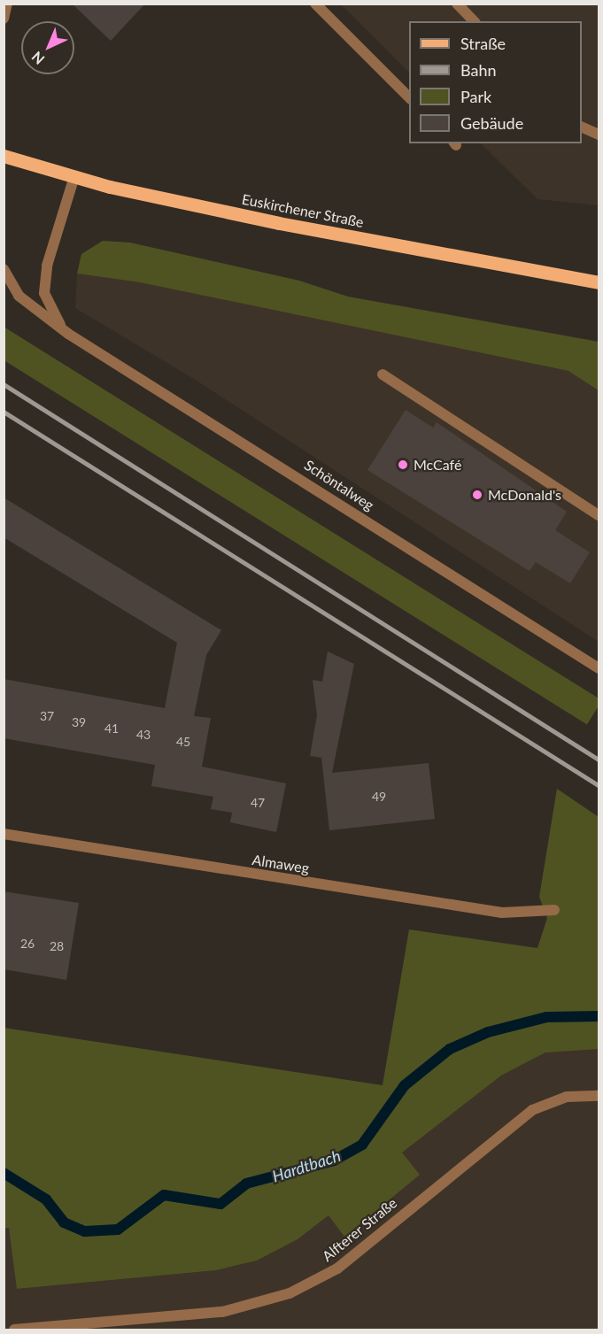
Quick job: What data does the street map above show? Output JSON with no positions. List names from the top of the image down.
{
  "streets": {
    "main road": ["Euskirchener Straße"],
    "street": ["Schöntalweg", "Almaweg", "Alfterer Straße"]
  },
  "water": ["Hardtbach"],
  "places": ["McCafé", "McDonald's"],
  "house_numbers": [
    "37",
    "39",
    "41",
    "43",
    "45",
    "49",
    "47",
    "26",
    "28"
  ],
  "legend": [
    "Straße",
    "Bahn",
    "Park",
    "Gebäude"
  ],
  "north": "bottom left"
}
